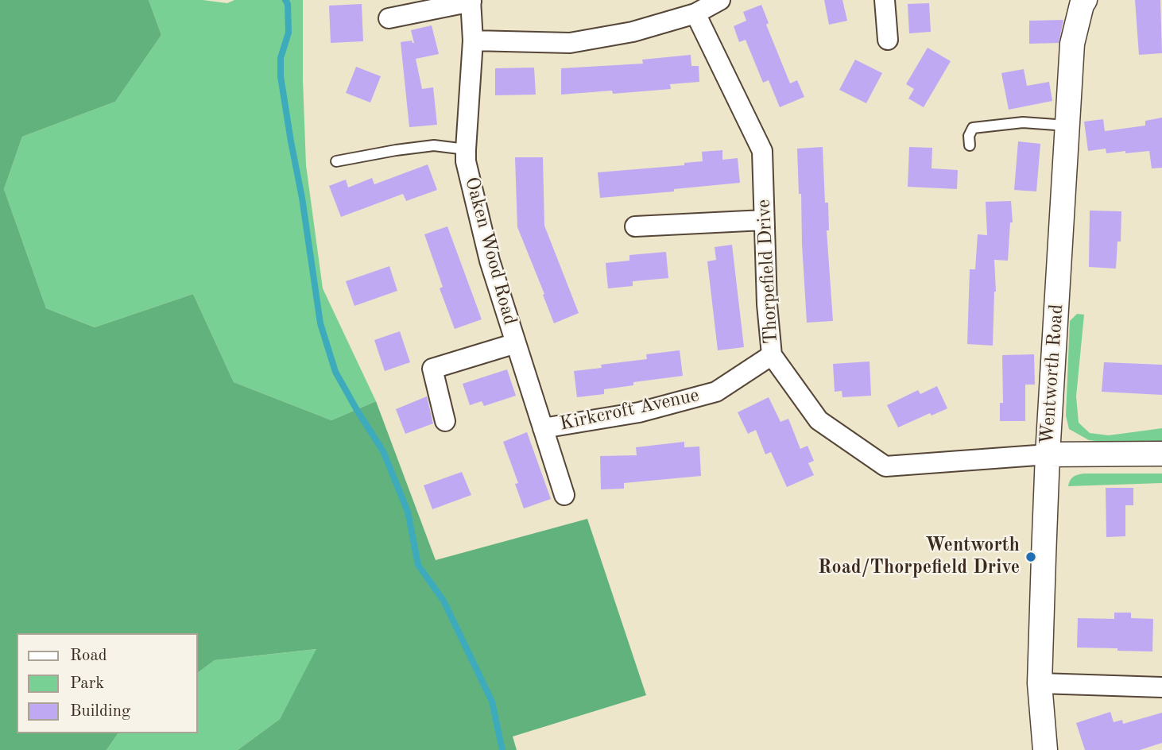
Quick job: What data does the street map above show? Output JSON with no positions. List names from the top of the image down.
{
  "streets": {
    "street": [
      "Oaken Wood Road",
      "Thorpefield Drive",
      "Wentworth Road",
      "Kirkcroft Avenue"
    ]
  },
  "crossings": [
    ["Oaken Wood Road", "Kirkcroft Avenue"],
    ["Thorpefield Drive", "Wentworth Road"],
    ["Thorpefield Drive", "Kirkcroft Avenue"]
  ],
  "places": ["Wentworth Road/Thorpefield Drive"],
  "legend": ["Road", "Park", "Building"]
}
